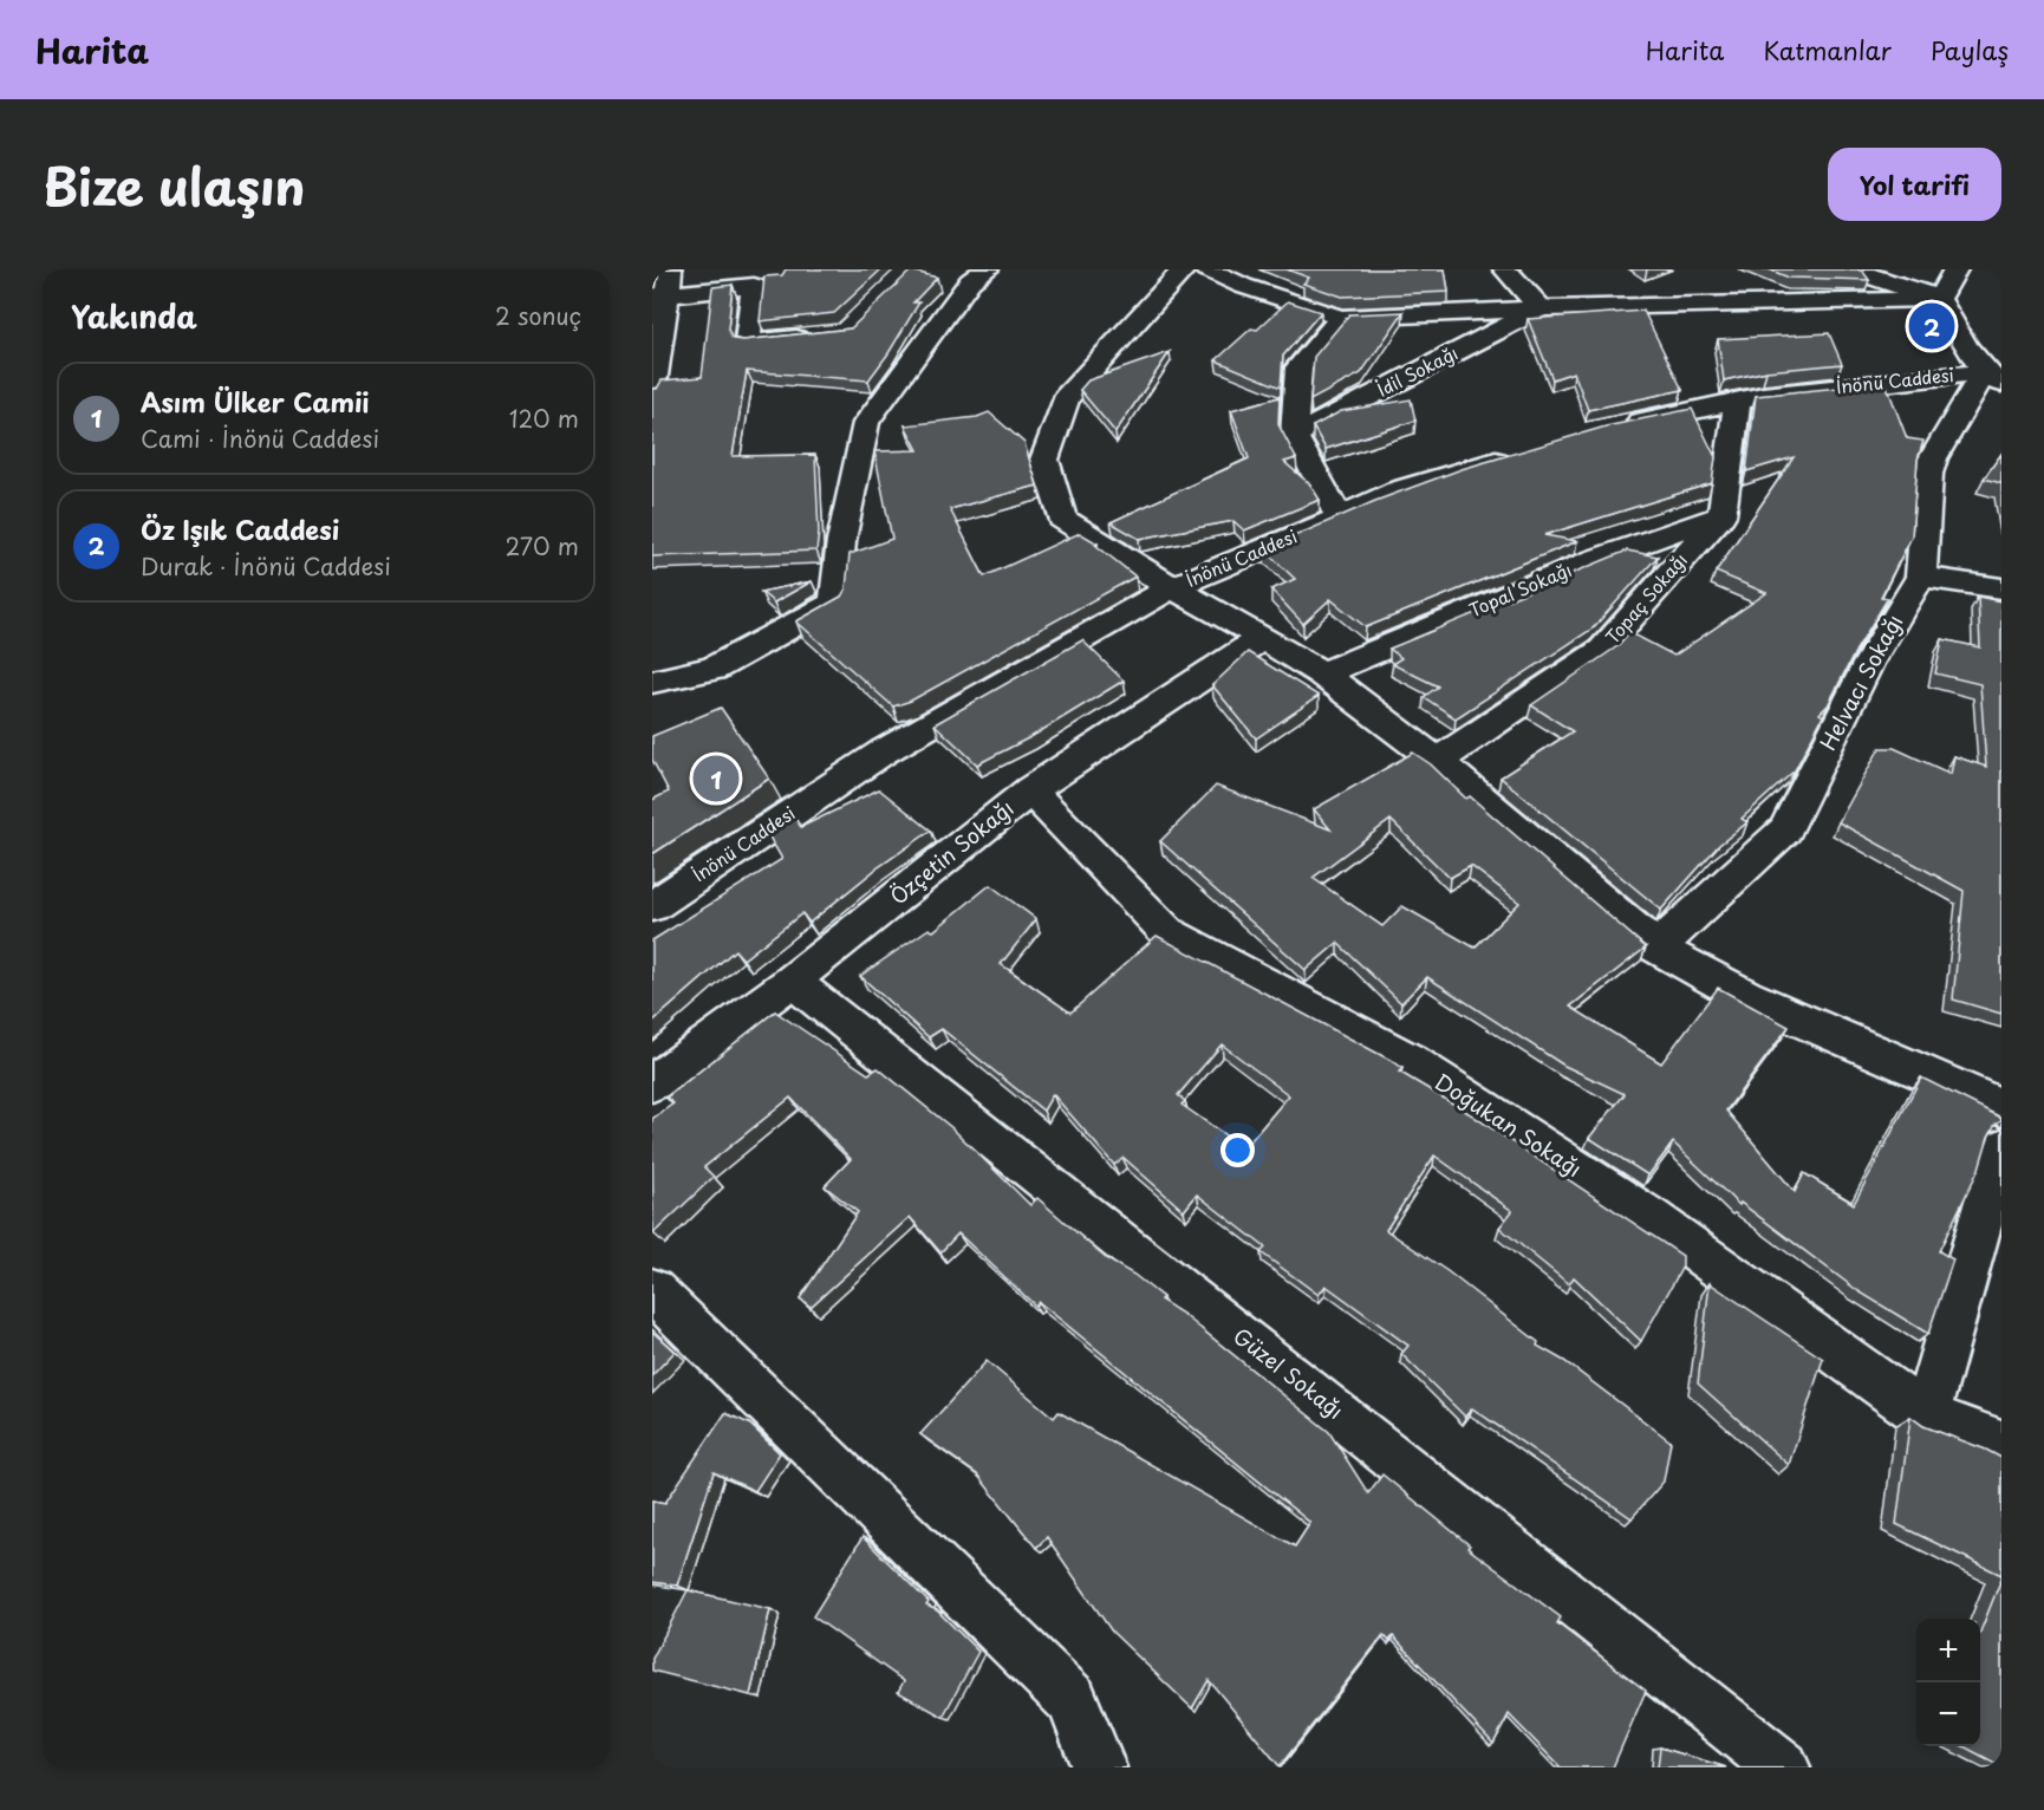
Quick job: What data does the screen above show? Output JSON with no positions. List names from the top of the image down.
{
  "streets": {
    "street": [
      "İdil Sokağı",
      "İnönü Caddesi",
      "Topal Sokağı",
      "Topaç Sokağı",
      "Helvacı Sokağı",
      "Özçetin Sokağı",
      "Doğukan Sokağı",
      "Güzel Sokağı"
    ]
  },
  "crossings": [
    ["İnönü Caddesi", "Helvacı Sokağı"],
    ["Topal Sokağı", "Topaç Sokağı"],
    ["Özçetin Sokağı", "Doğukan Sokağı"],
    ["Özçetin Sokağı", "Güzel Sokağı"]
  ],
  "page": {
    "header": "Harita",
    "nav": ["Harita", "Katmanlar", "Paylaş"],
    "title": "Bize ulaşın",
    "buttons": "Yol tarifi",
    "heading": ["Yakında", "2 sonuç"],
    "pins": ["2", "1"],
    "list": [
      {
        "mark": "1",
        "name": "Asım Ülker Camii",
        "note": "Cami · İnönü Caddesi",
        "value": "120 m"
      },
      {
        "mark": "2",
        "name": "Öz Işık Caddesi",
        "note": "Durak · İnönü Caddesi",
        "value": "270 m"
      }
    ],
    "map_buttons": ["+", "−"]
  }
}
